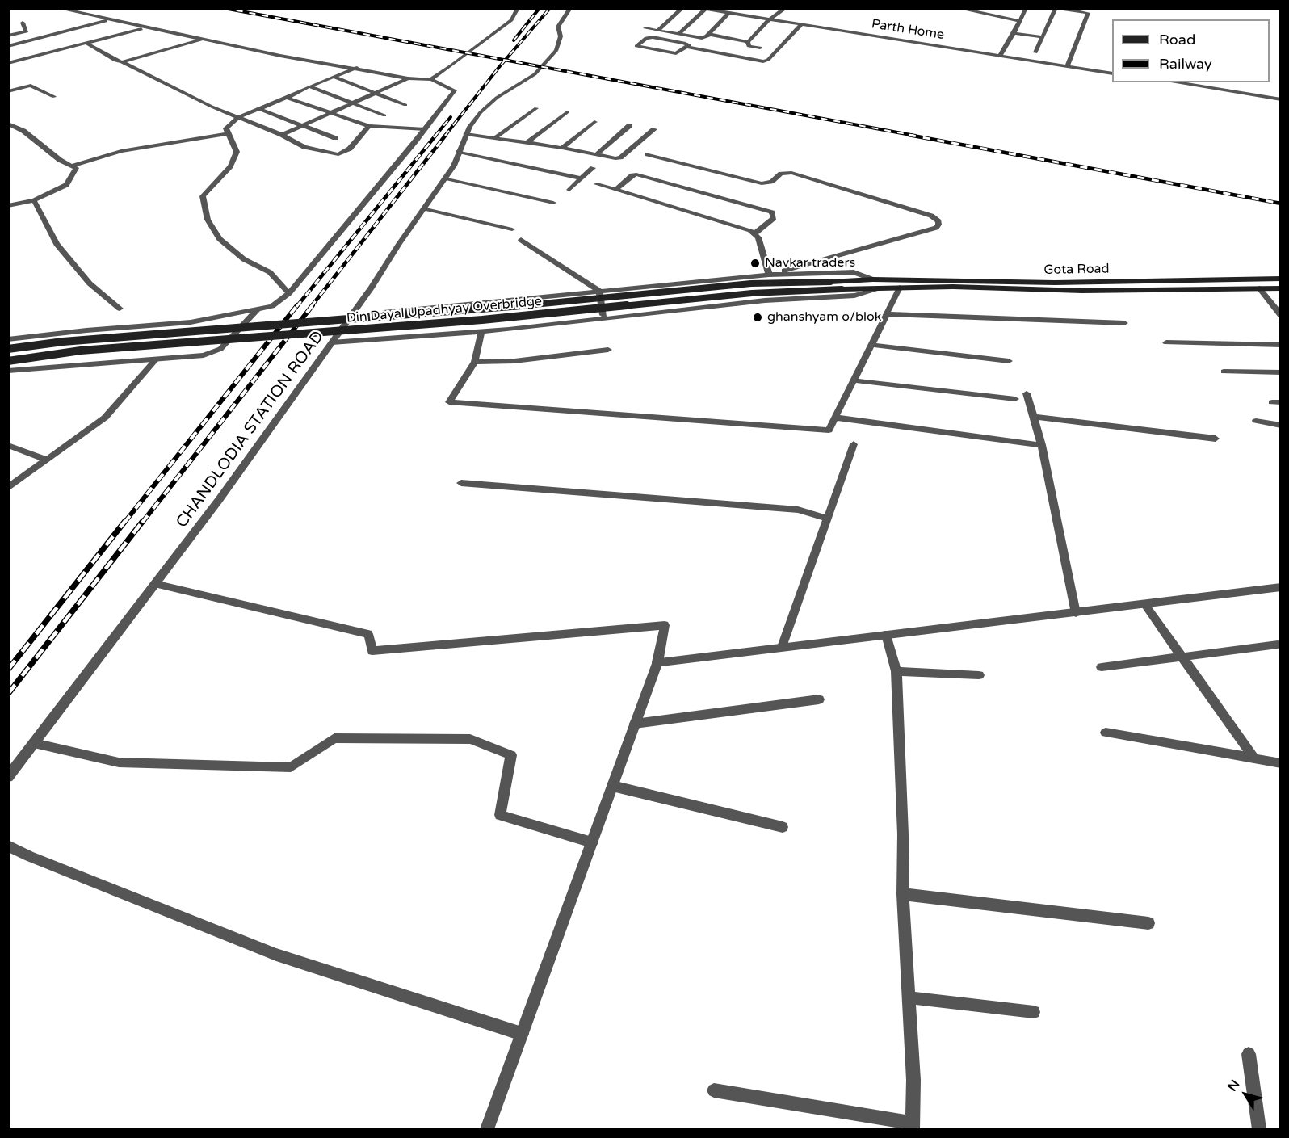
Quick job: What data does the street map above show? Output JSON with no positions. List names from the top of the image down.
{
  "streets": {
    "main road": ["Gota Road", "Din Dayal Upadhyay Overbridge"],
    "street": ["Parth Home", "CHANDLODIA STATION ROAD"]
  },
  "crossings": [
    ["Gota Road", "Din Dayal Upadhyay Overbridge"]
  ],
  "places": ["Navkar traders", "ghanshyam o/blok"],
  "legend": ["Road", "Railway"],
  "north": "top left"
}
